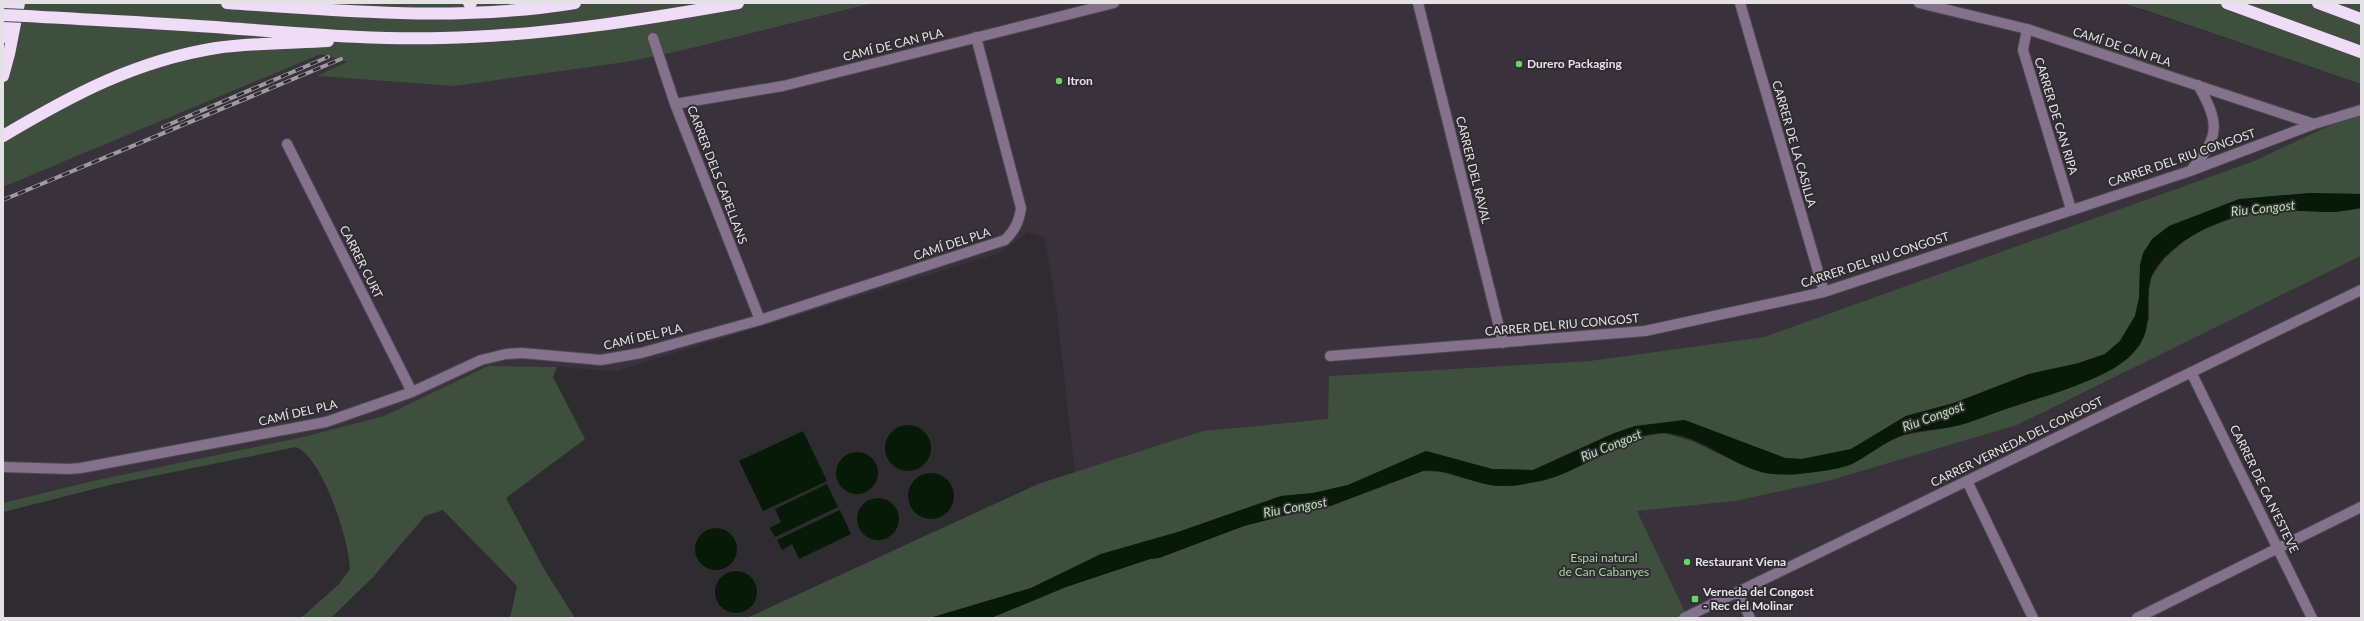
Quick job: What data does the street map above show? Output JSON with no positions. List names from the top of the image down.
{
  "streets": {
    "street": [
      "CAMÍ DE CAN PLA",
      "CARRER DE CAN RIPA",
      "CARRER DE LA CASILLA",
      "CARRER DEL RIU CONGOST",
      "CARRER DEL RAVAL",
      "CARRER DELS CAPELLANS",
      "CAMÍ DEL PLA",
      "CARRER CURT",
      "CARRER VERNEDA DEL CONGOST",
      "CARRER DE CA N'ESTEVE"
    ]
  },
  "crossings": [
    ["CAMÍ DE CAN PLA", "CARRER DE CAN RIPA"],
    ["CAMÍ DE CAN PLA", "CARRER DEL RIU CONGOST"],
    ["CAMÍ DE CAN PLA", "CARRER DELS CAPELLANS"],
    ["CAMÍ DE CAN PLA", "CAMÍ DEL PLA"],
    ["CARRER DE CAN RIPA", "CARRER DEL RIU CONGOST"],
    ["CARRER DE LA CASILLA", "CARRER DEL RIU CONGOST"],
    ["CARRER DEL RIU CONGOST", "CARRER DEL RAVAL"],
    ["CARRER DELS CAPELLANS", "CAMÍ DEL PLA"],
    ["CAMÍ DEL PLA", "CARRER CURT"],
    ["CARRER VERNEDA DEL CONGOST", "CARRER DE CA N'ESTEVE"]
  ],
  "water": ["Riu Congost"],
  "parks": ["Espai natural de Can Cabanyes"],
  "places": {
    "other": ["Durero Packaging", "Itron", "Restaurant Viena"],
    "transit": ["Verneda del Congost - Rec del Molinar"]
  }
}
